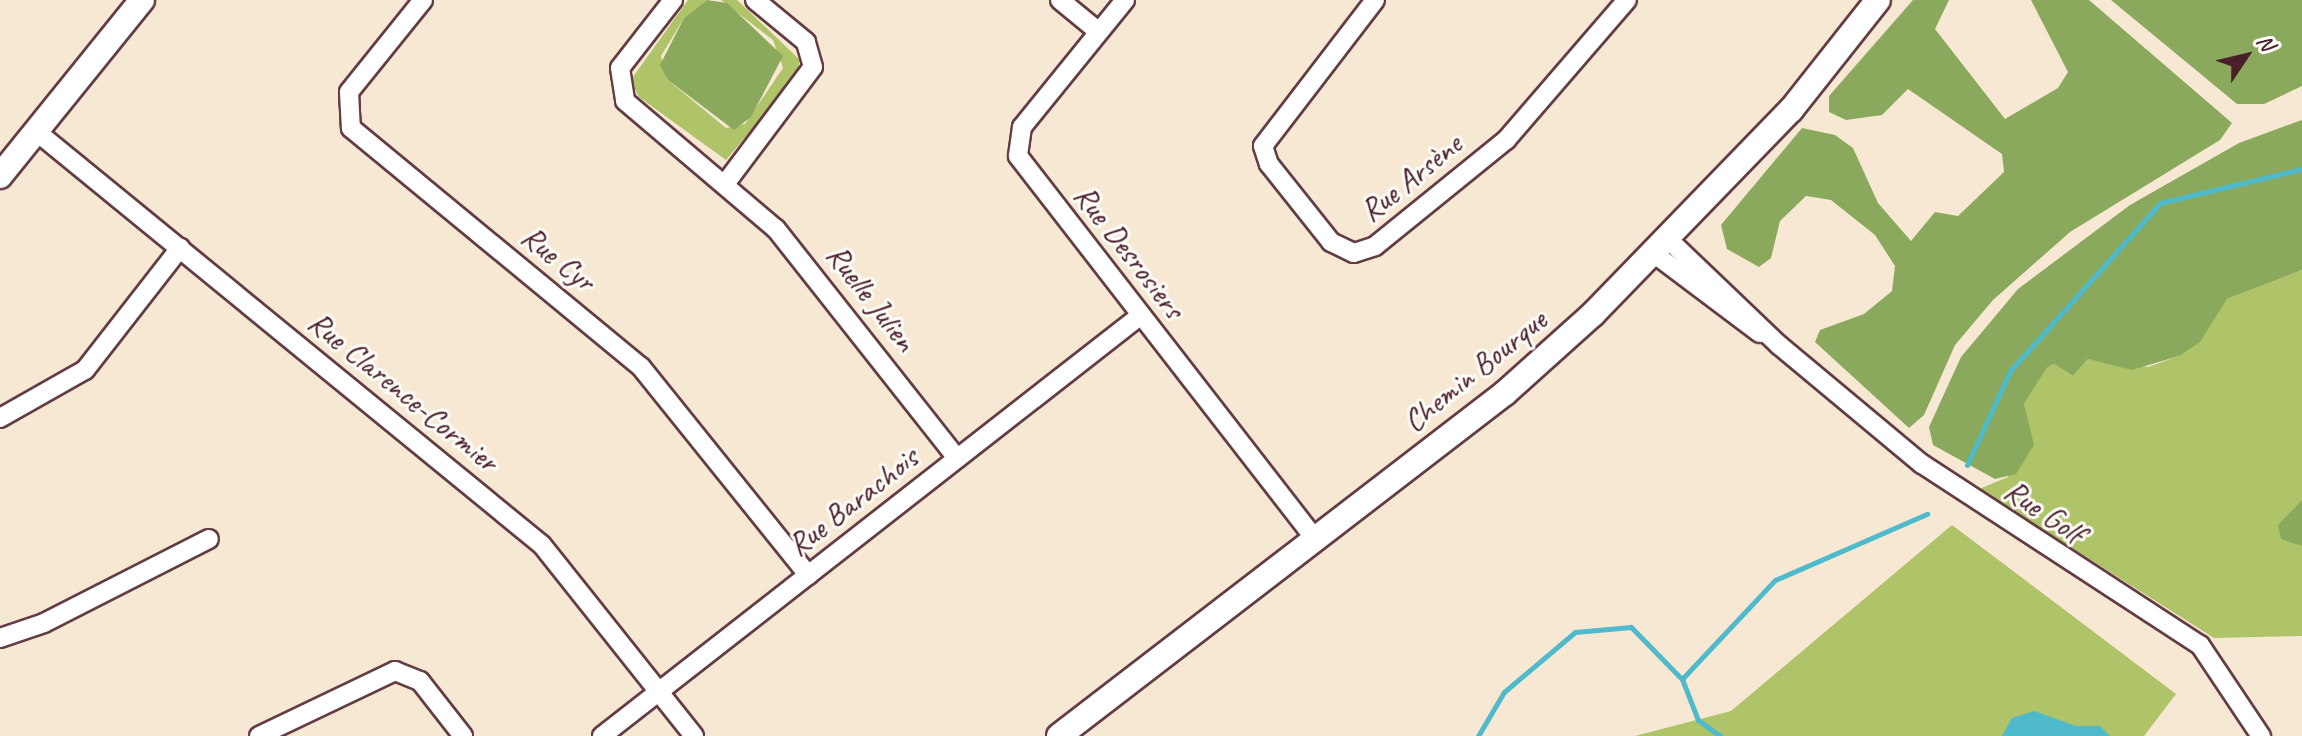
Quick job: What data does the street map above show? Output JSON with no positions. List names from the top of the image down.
{
  "streets": {
    "street": [
      "Rue Arsène",
      "Rue Desrosiers",
      "Rue Cyr",
      "Ruelle Julien",
      "Chemin Bourque",
      "Rue Clarence-Cormier",
      "Rue Barachois",
      "Rue Golf"
    ]
  },
  "crossings": [
    ["Rue Desrosiers", "Chemin Bourque"],
    ["Rue Desrosiers", "Rue Barachois"],
    ["Rue Cyr", "Rue Barachois"],
    ["Ruelle Julien", "Rue Barachois"],
    ["Chemin Bourque", "Rue Golf"],
    ["Rue Clarence-Cormier", "Rue Barachois"]
  ],
  "north": "top right"
}
